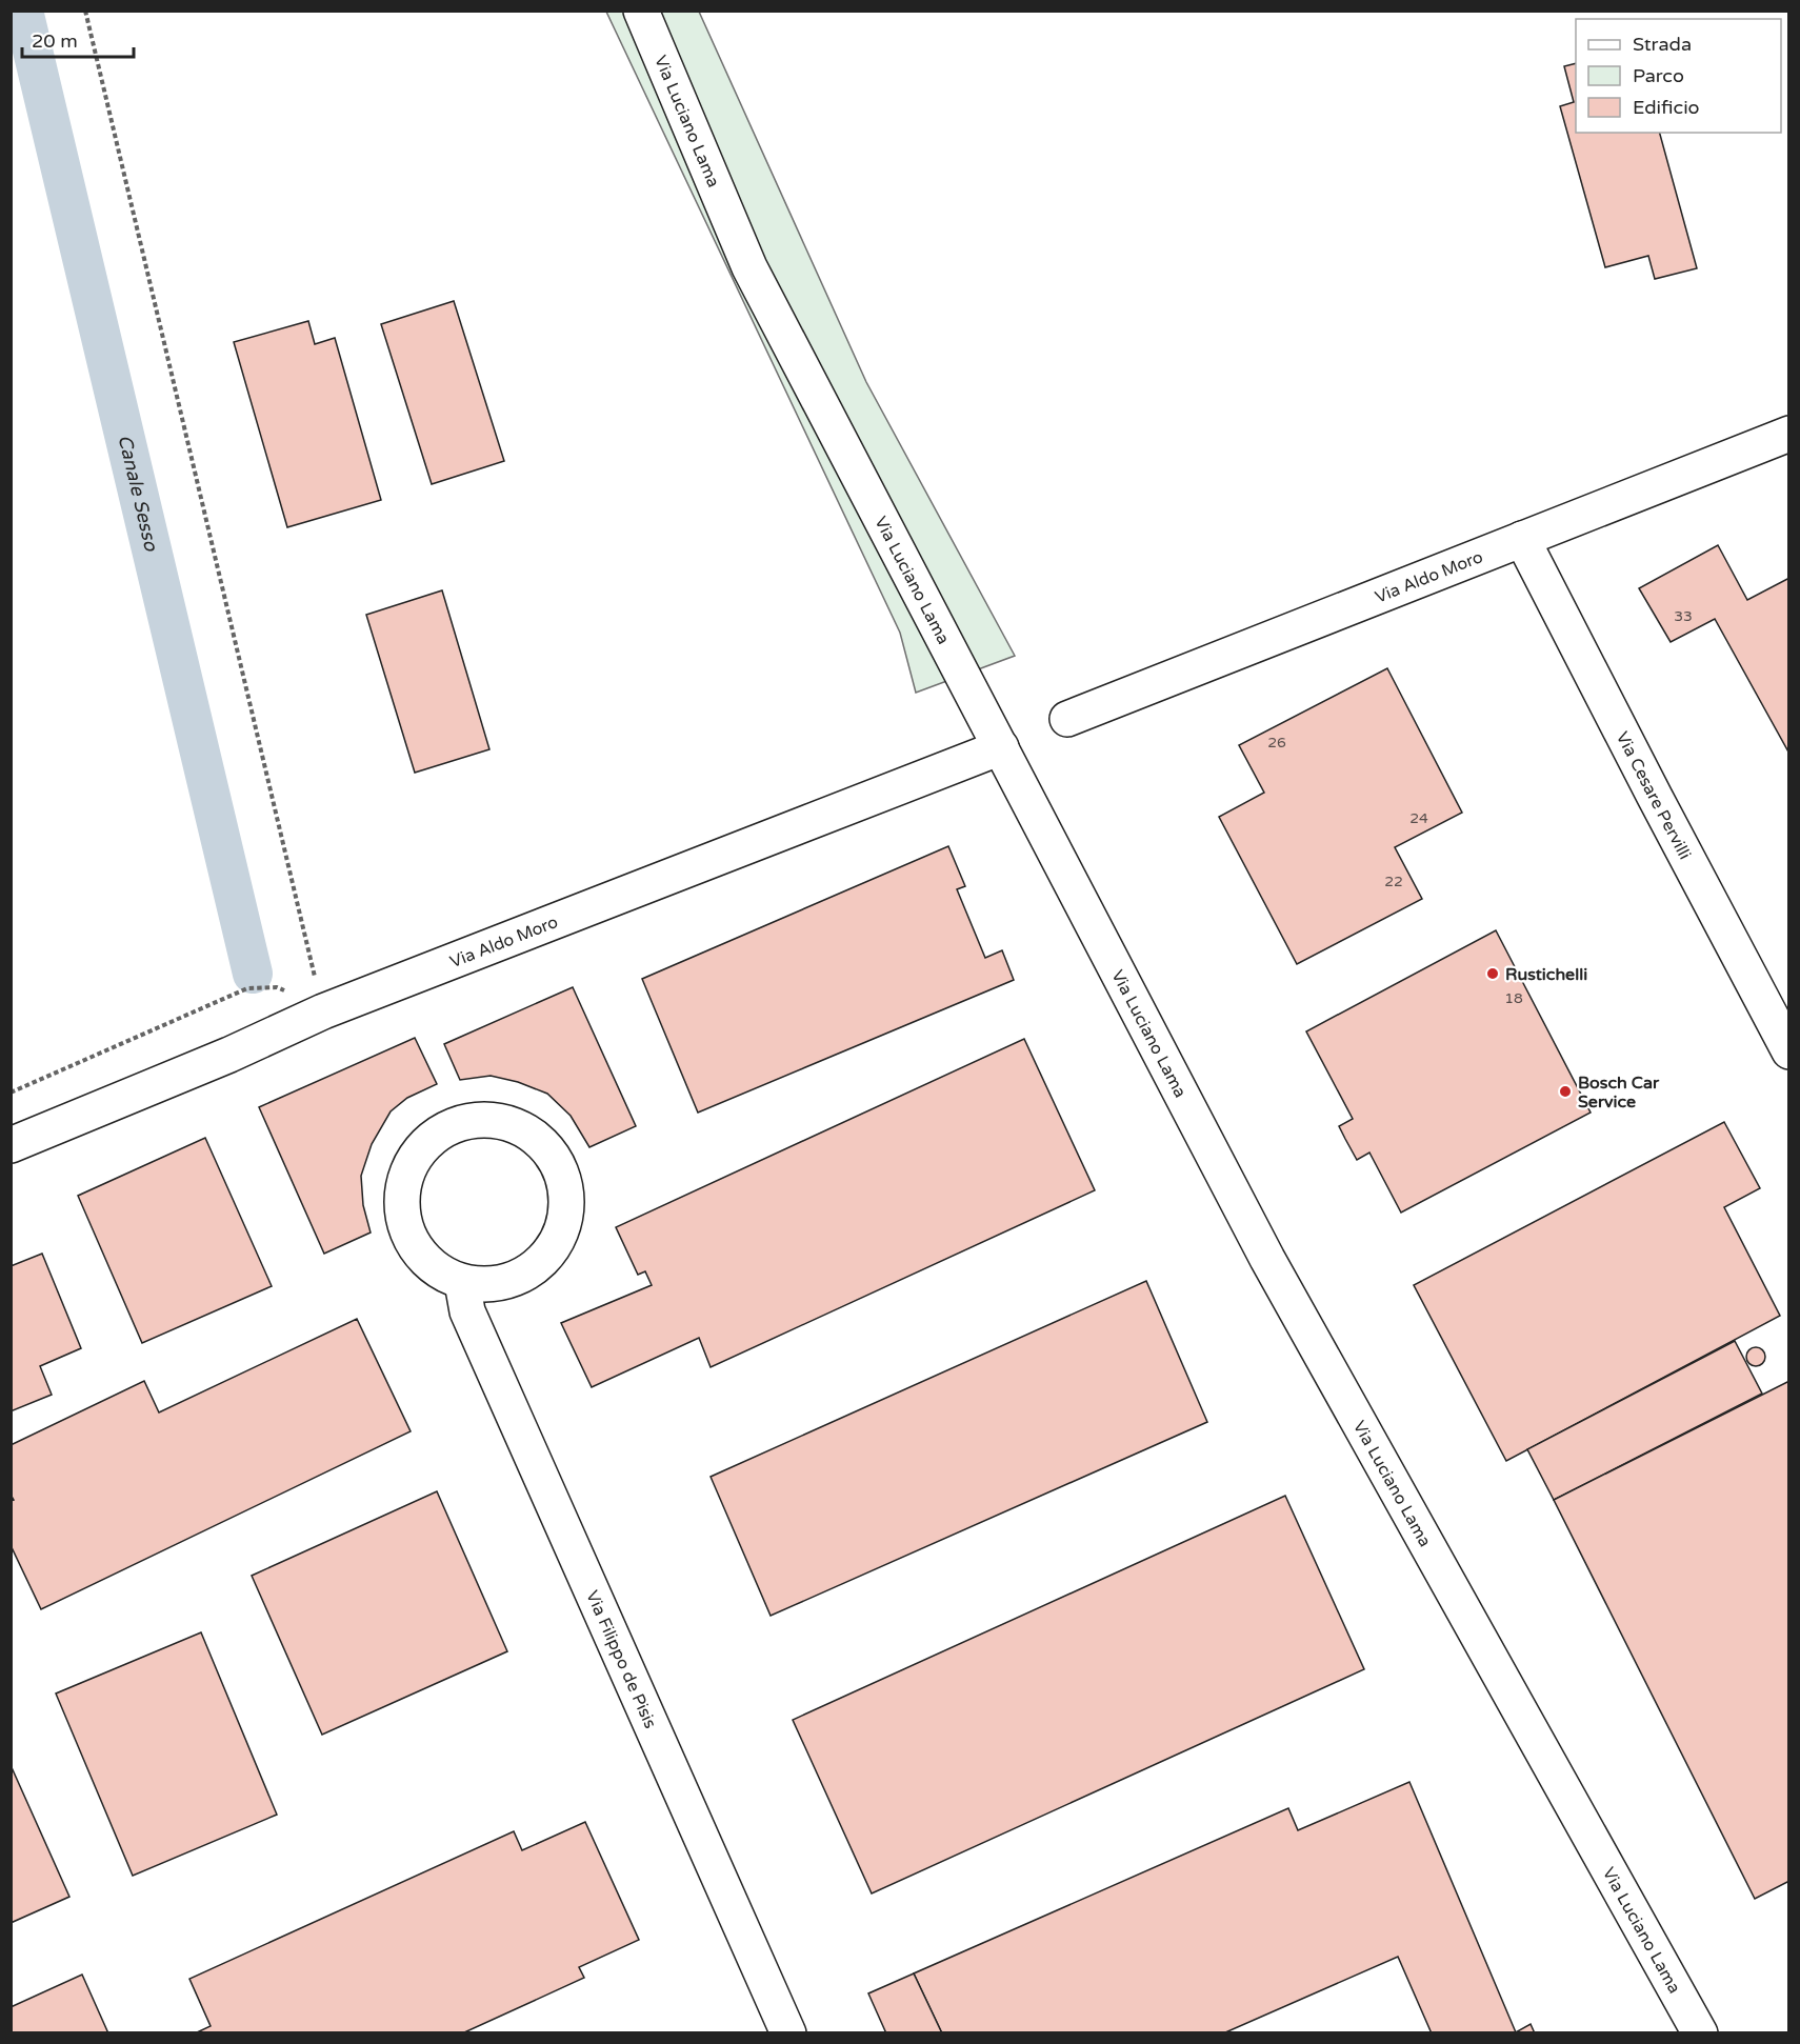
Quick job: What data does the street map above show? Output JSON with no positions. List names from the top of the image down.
{
  "streets": {
    "street": [
      "Via Luciano Lama",
      "Via Aldo Moro",
      "Via Cesare Pervilli",
      "Via Filippo de Pisis"
    ]
  },
  "crossings": [
    ["Via Luciano Lama", "Via Aldo Moro"],
    ["Via Aldo Moro", "Via Cesare Pervilli"]
  ],
  "water": ["Canale Sesso"],
  "places": ["Rustichelli", "Bosch Car Service"],
  "house_numbers": [
    "33",
    "26",
    "24",
    "22",
    "18"
  ],
  "legend": ["Strada", "Parco", "Edificio"],
  "scale_bar": "20 m"
}
